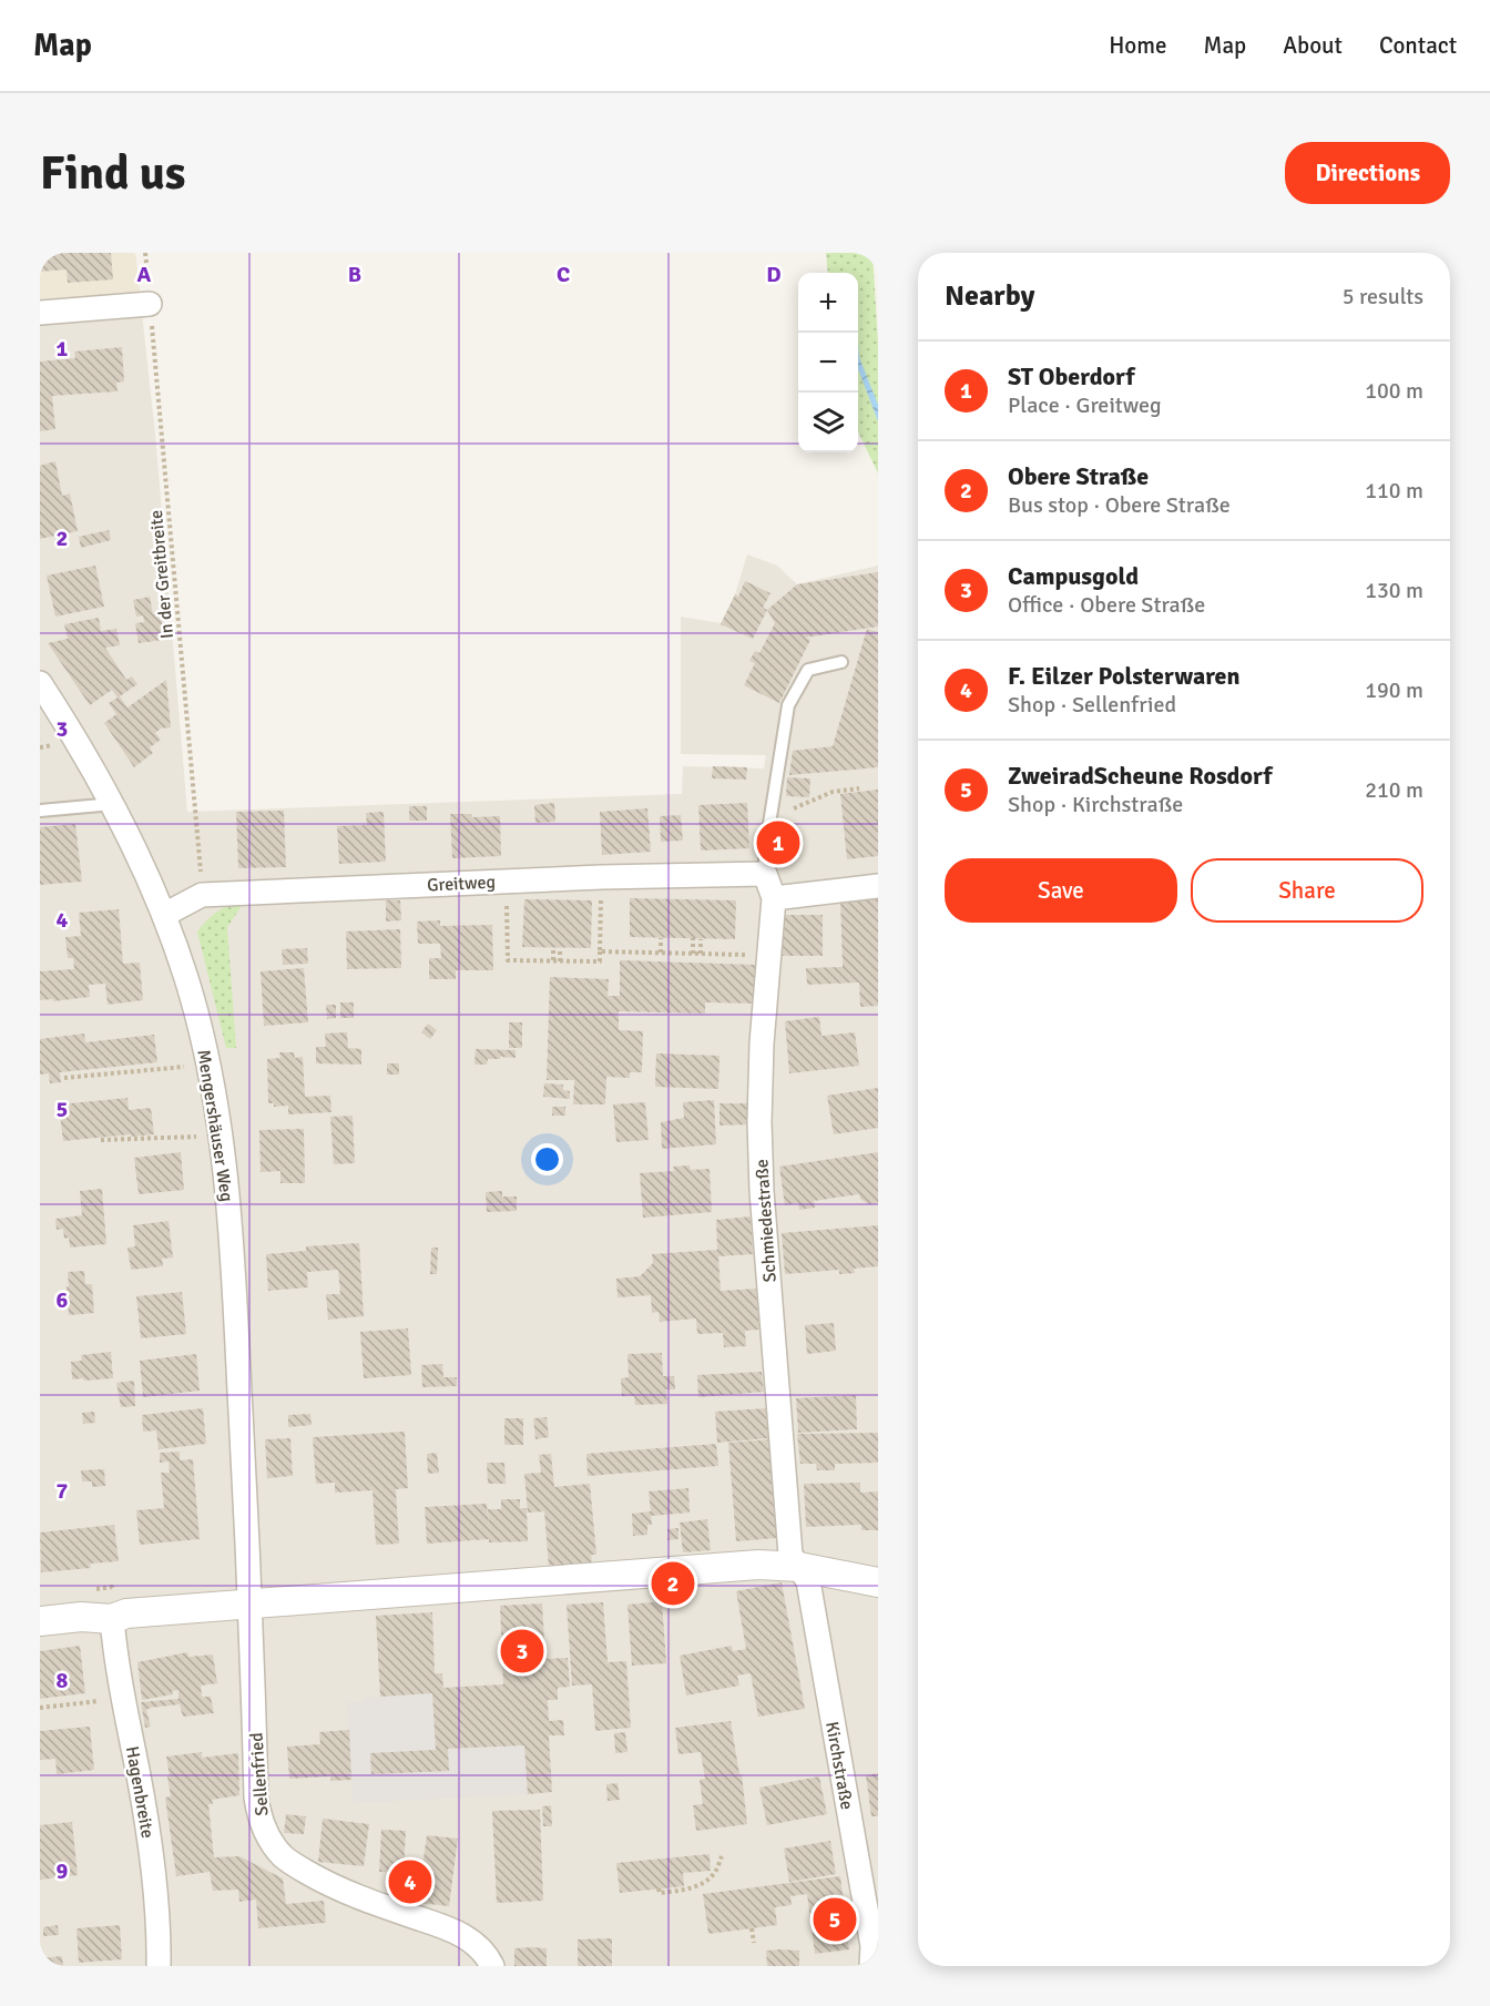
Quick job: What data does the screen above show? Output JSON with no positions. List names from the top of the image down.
{
  "streets": {
    "street": [
      "Greitweg",
      "Mengershäuser Weg",
      "Schmiedestraße",
      "Kirchstraße",
      "Sellenfried",
      "Hagenbreite"
    ],
    "path": ["In der Greitbreite"]
  },
  "crossings": [
    ["In der Greitbreite", "Greitweg"],
    ["Greitweg", "Mengershäuser Weg"],
    ["Greitweg", "Schmiedestraße"],
    ["Mengershäuser Weg", "Sellenfried"],
    ["Schmiedestraße", "Kirchstraße"]
  ],
  "page": {
    "header": "Map",
    "nav": [
      "Home",
      "Map",
      "About",
      "Contact"
    ],
    "buttons": [
      "Directions",
      ["Save", "Share"]
    ],
    "title": "Find us",
    "heading": ["Nearby", "5 results"],
    "map_buttons": ["+", "−"],
    "list": [
      {
        "mark": "1",
        "name": "ST Oberdorf",
        "note": "Place · Greitweg",
        "value": "100 m"
      },
      {
        "mark": "2",
        "name": "Obere Straße",
        "note": "Bus stop · Obere Straße",
        "value": "110 m"
      },
      {
        "mark": "3",
        "name": "Campusgold",
        "note": "Office · Obere Straße",
        "value": "130 m"
      },
      {
        "mark": "4",
        "name": "F. Eilzer Polsterwaren",
        "note": "Shop · Sellenfried",
        "value": "190 m"
      },
      {
        "mark": "5",
        "name": "ZweiradScheune Rosdorf",
        "note": "Shop · Kirchstraße",
        "value": "210 m"
      }
    ],
    "pins": [
      "1",
      "2",
      "3",
      "4",
      "5"
    ]
  },
  "grid": {
    "columns": [
      "A",
      "B",
      "C",
      "D"
    ],
    "rows": [
      "1",
      "2",
      "3",
      "4",
      "5",
      "6",
      "7",
      "8",
      "9"
    ]
  }
}
